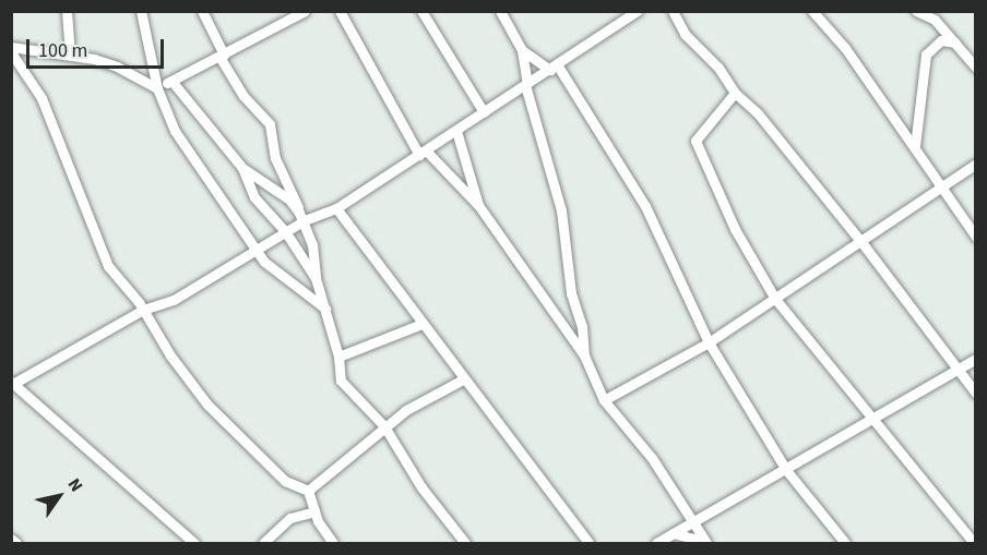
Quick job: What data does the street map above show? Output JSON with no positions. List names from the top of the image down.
{
  "scale_bar": "100 m",
  "north": "top right"
}
